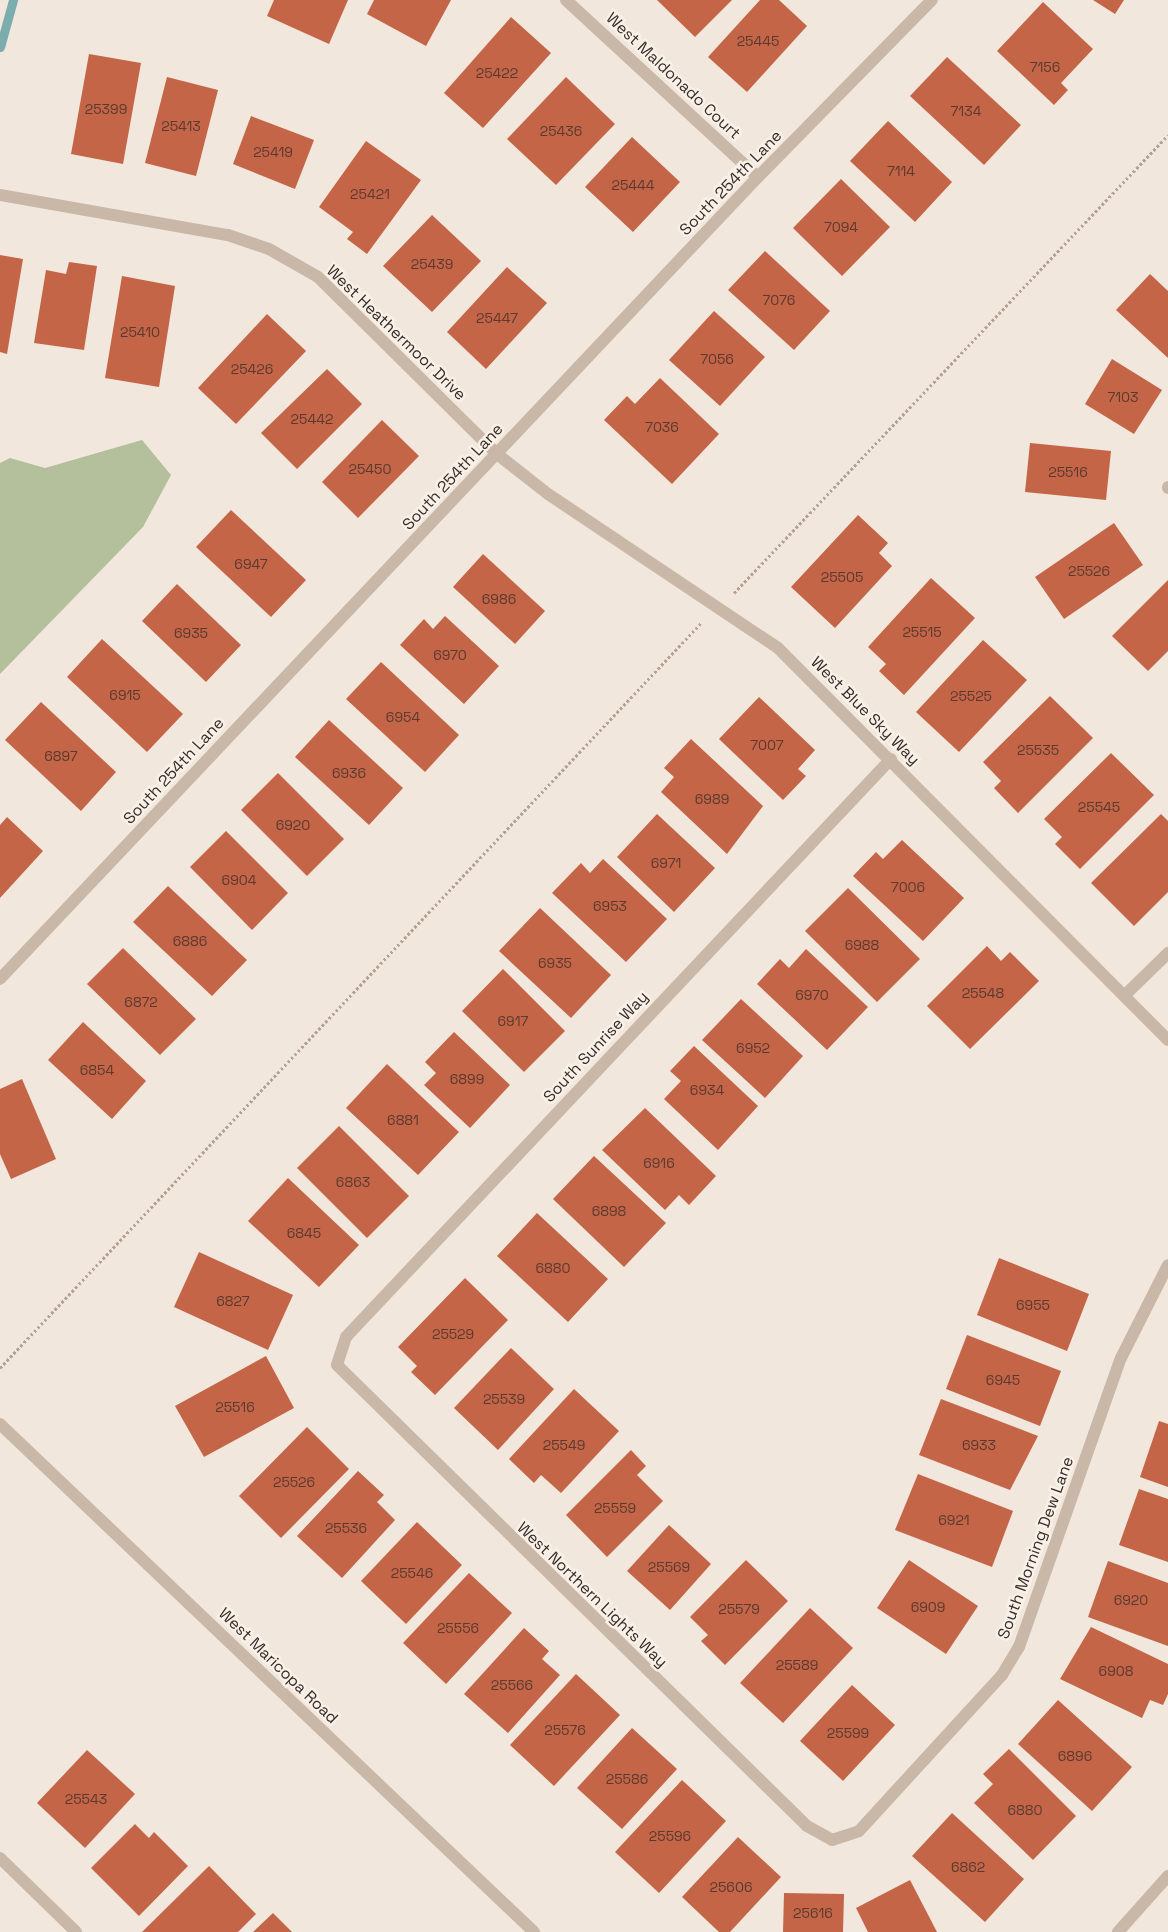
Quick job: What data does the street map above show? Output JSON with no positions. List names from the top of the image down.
{
  "streets": {
    "street": [
      "West Maldonado Court",
      "South 254th Lane",
      "West Heathermoor Drive",
      "West Blue Sky Way",
      "South Sunrise Way",
      "South Morning Dew Lane",
      "West Northern Lights Way",
      "West Maricopa Road"
    ]
  },
  "crossings": [
    ["West Maldonado Court", "South 254th Lane"],
    ["South 254th Lane", "West Heathermoor Drive"],
    ["South 254th Lane", "West Blue Sky Way"],
    ["West Heathermoor Drive", "West Blue Sky Way"],
    ["West Blue Sky Way", "South Sunrise Way"],
    ["South Sunrise Way", "West Northern Lights Way"],
    ["South Morning Dew Lane", "West Northern Lights Way"]
  ],
  "house_numbers": [
    "25445",
    "7156",
    "25422",
    "25399",
    "7134",
    "25413",
    "25436",
    "25419",
    "7114",
    "25444",
    "25421",
    "7094",
    "25439",
    "7076",
    "25447",
    "25410",
    "7056",
    "25426",
    "7103",
    "25442",
    "7036",
    "25450",
    "25516",
    "6947",
    "25526",
    "25505",
    "6986",
    "25515",
    "6935",
    "6970",
    "6915",
    "25525",
    "6954",
    "7007",
    "25535",
    "6897",
    "6936",
    "6989",
    "25545",
    "6920",
    "6971",
    "6904",
    "7006",
    "6953",
    "6886",
    "6988",
    "6935",
    "25548",
    "6970",
    "6872",
    "6917",
    "6952",
    "6854",
    "6899",
    "6934",
    "6881",
    "6916",
    "6863",
    "6898",
    "6845",
    "6880",
    "6827",
    "6955",
    "25529",
    "6945",
    "25539",
    "25516",
    "25549",
    "6933",
    "25526",
    "25559",
    "6921",
    "25536",
    "25569",
    "25546",
    "6920",
    "6909",
    "25579",
    "25556",
    "25589",
    "6908",
    "25566",
    "25576",
    "25599",
    "6896",
    "25586",
    "25543",
    "6880",
    "25596",
    "6862",
    "25606",
    "25616"
  ]
}
